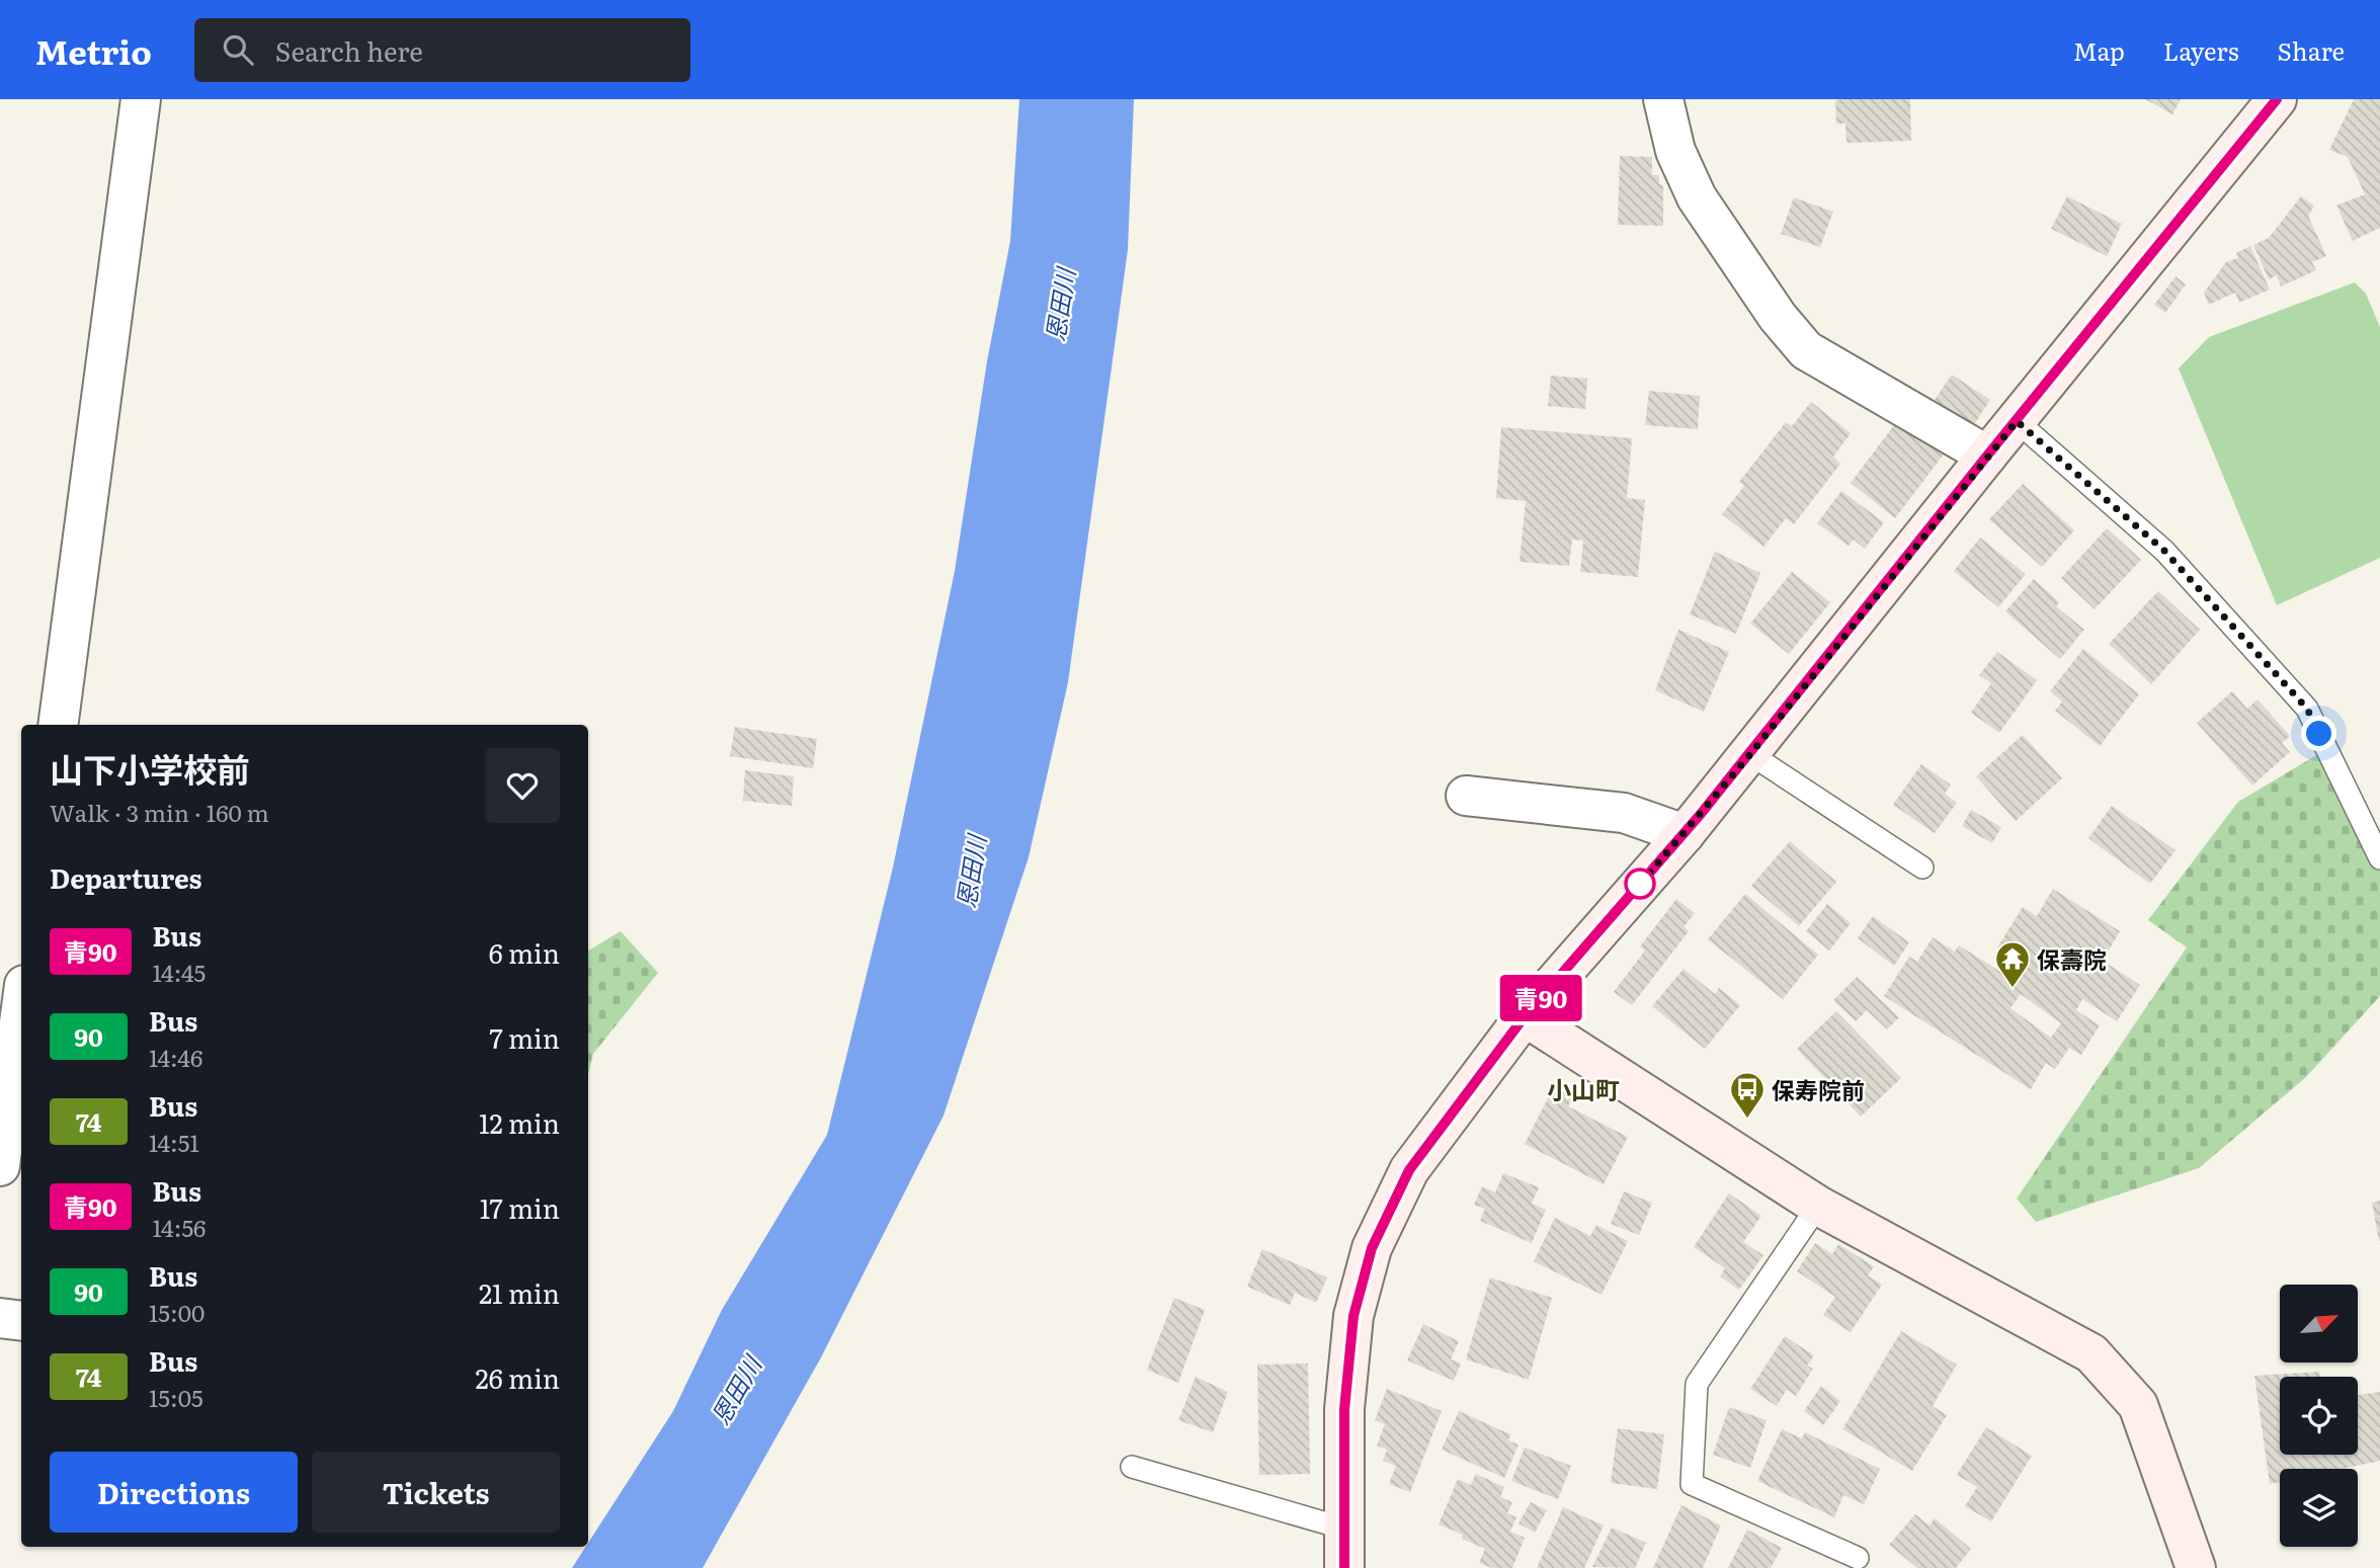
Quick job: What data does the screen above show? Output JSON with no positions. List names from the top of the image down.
{
  "districts": ["小山町"],
  "water": ["恩田川"],
  "places": {
    "temple": ["保壽院"],
    "bus stop": ["保寿院前"]
  },
  "lines": ["bus line 青90"],
  "north": "top right",
  "page": {
    "header": "Metrio",
    "search": "Search here",
    "nav": ["Map", "Layers", "Share"],
    "on_map": "青90",
    "heading": [
      ["山下小学校前", "Walk · 3 min · 160 m"],
      "Departures"
    ],
    "list": [
      {
        "mark": "青90",
        "name": "Bus",
        "note": "14:45",
        "value": "6 min"
      },
      {
        "mark": "90",
        "name": "Bus",
        "note": "14:46",
        "value": "7 min"
      },
      {
        "mark": "74",
        "name": "Bus",
        "note": "14:51",
        "value": "12 min"
      },
      {
        "mark": "青90",
        "name": "Bus",
        "note": "14:56",
        "value": "17 min"
      },
      {
        "mark": "90",
        "name": "Bus",
        "note": "15:00",
        "value": "21 min"
      },
      {
        "mark": "74",
        "name": "Bus",
        "note": "15:05",
        "value": "26 min"
      }
    ],
    "buttons": ["Directions", "Tickets"]
  }
}
